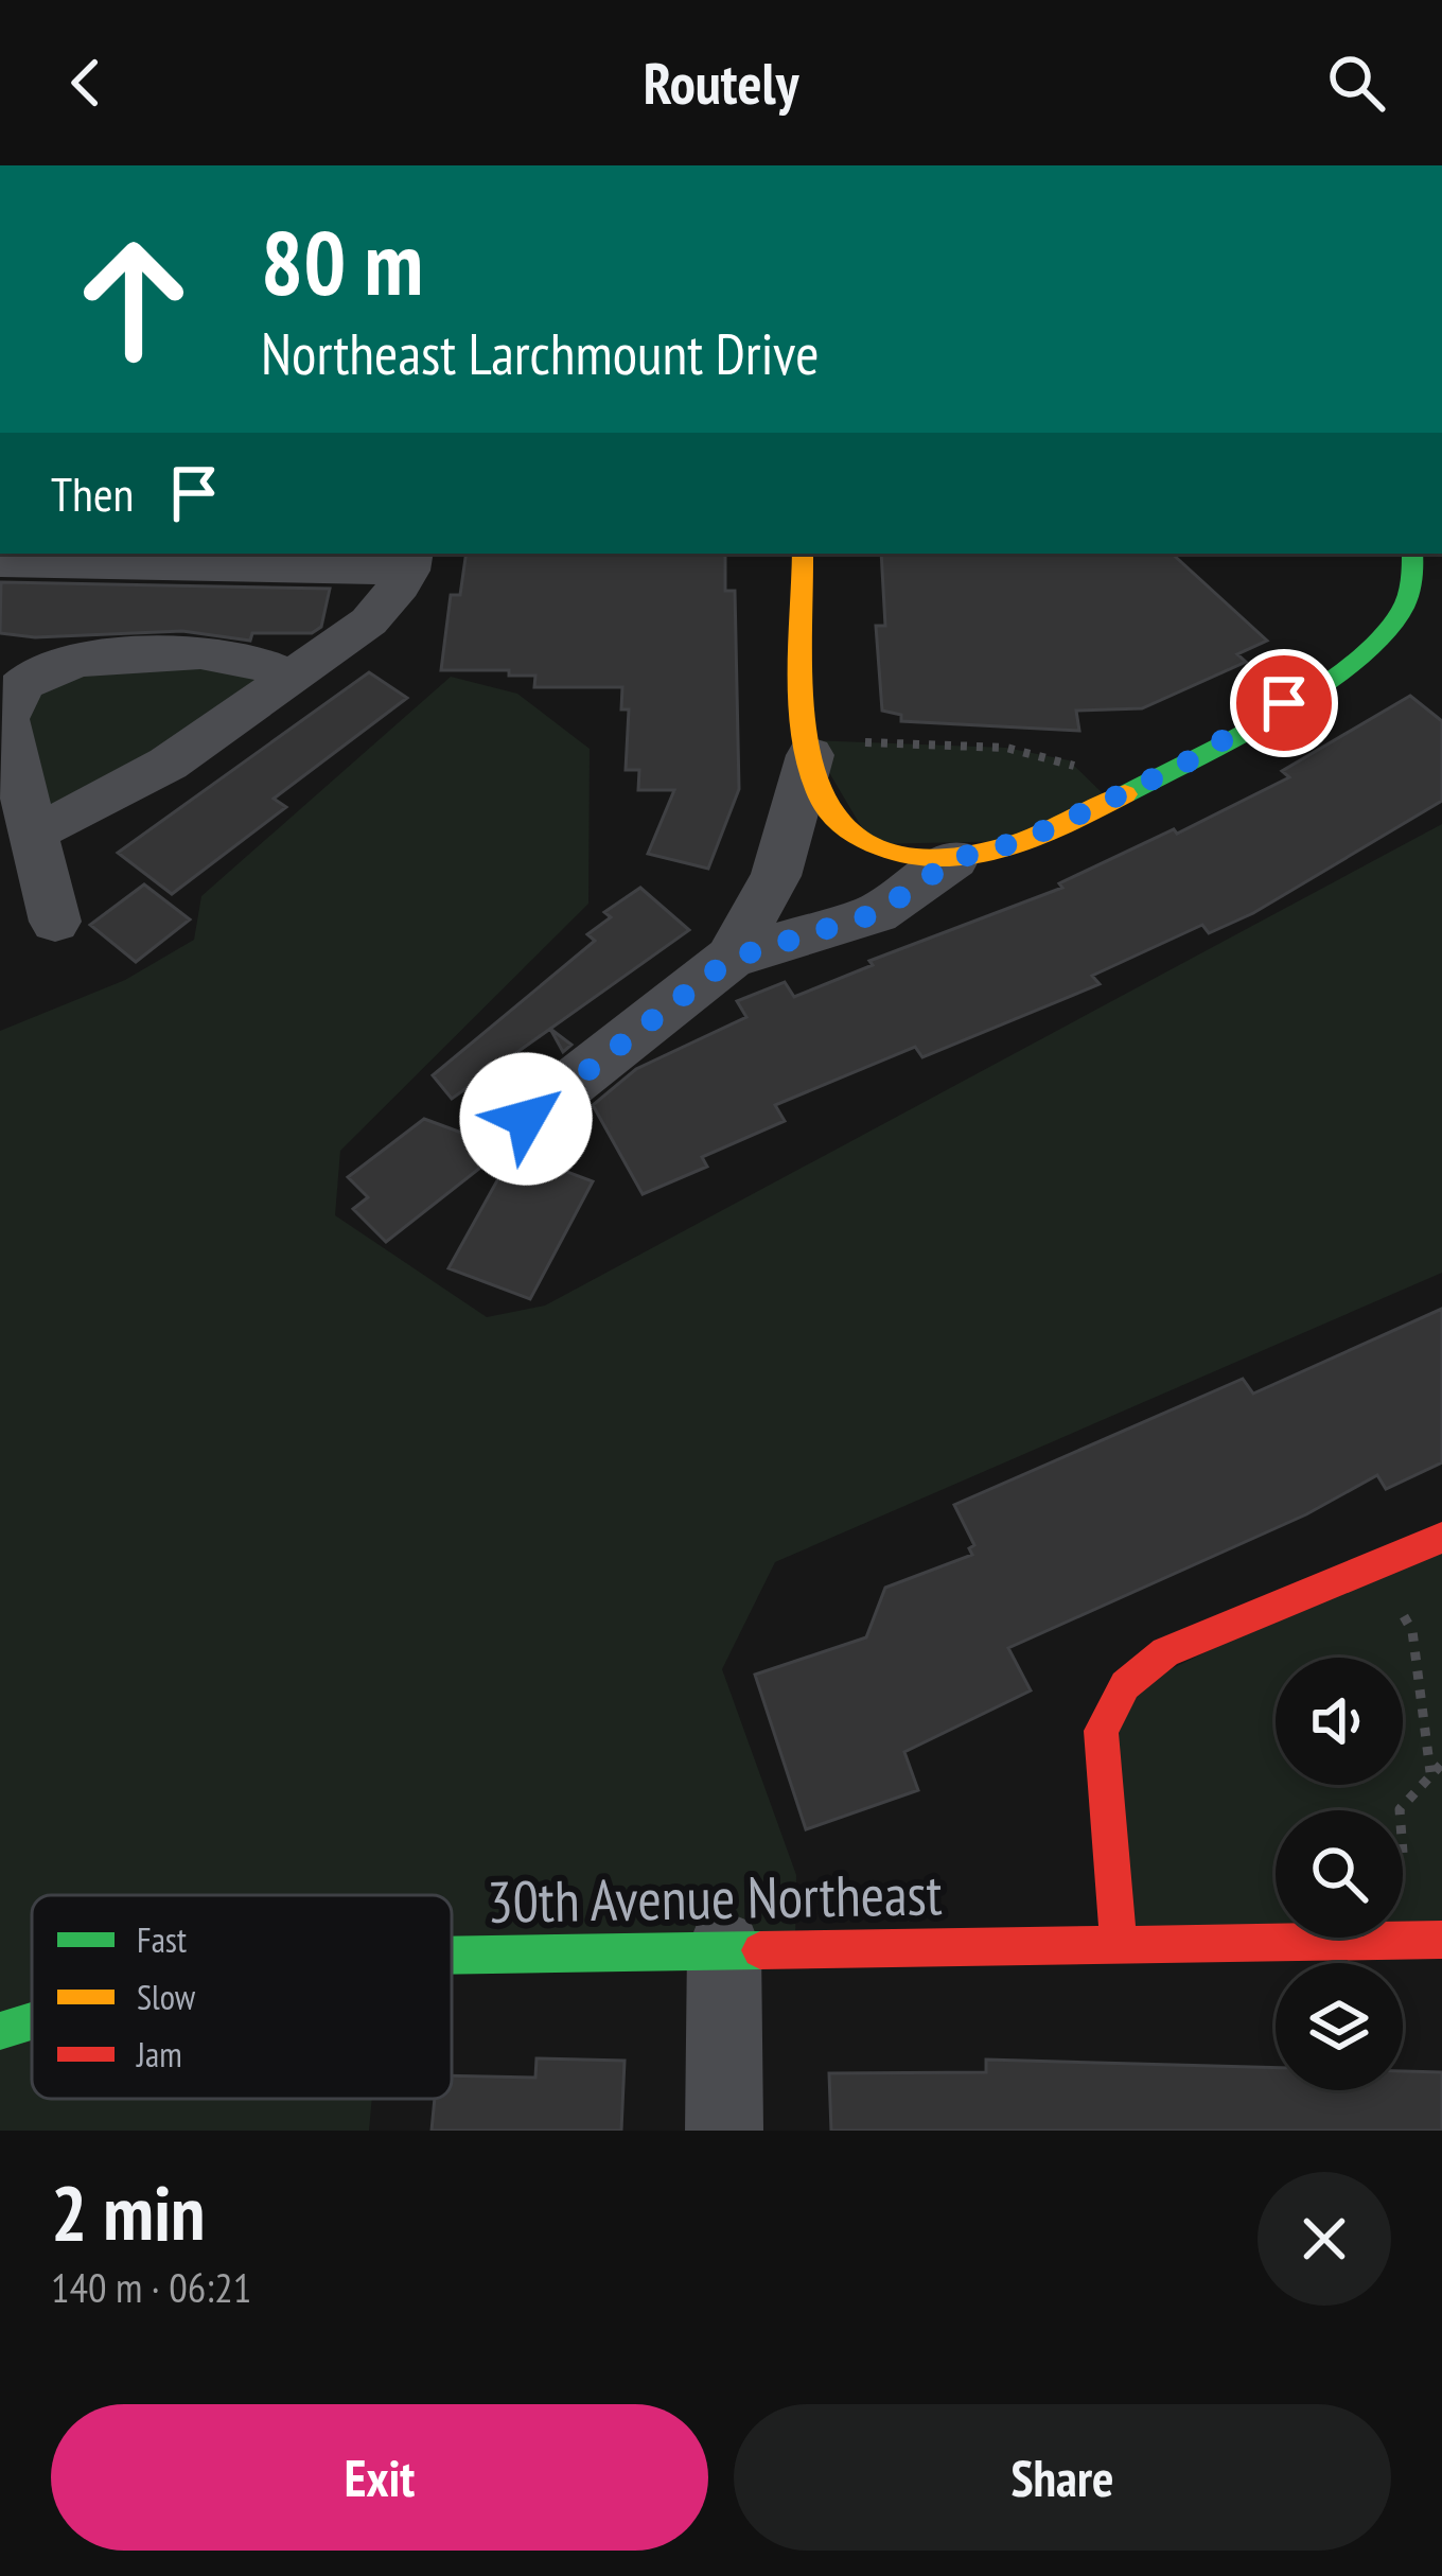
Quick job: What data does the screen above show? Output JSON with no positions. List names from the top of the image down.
{
  "streets": {
    "street": ["30th Avenue Northeast"]
  },
  "legend": ["Fast", "Slow", "Jam"],
  "page": {
    "header": "Routely",
    "turn": ["80 m", "Northeast Larchmount Drive"],
    "then": "Then",
    "heading": ["2 min", "140 m · 06:21"],
    "buttons": ["Exit", "Share"]
  }
}
